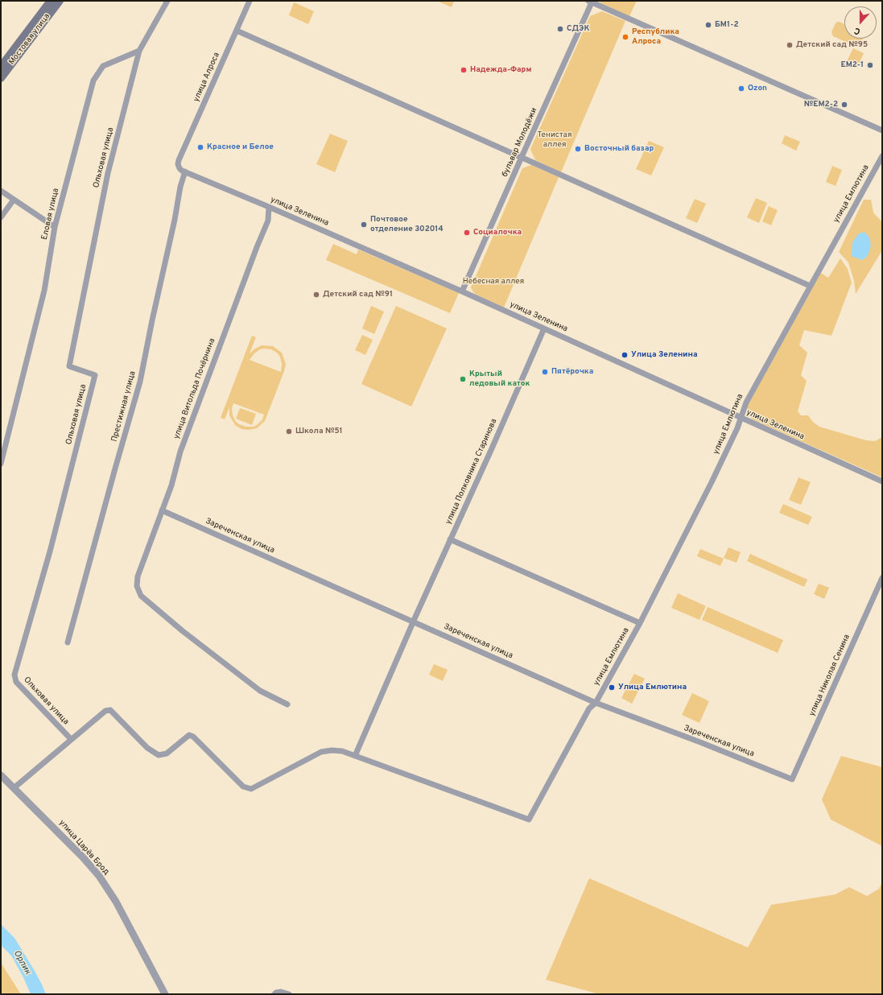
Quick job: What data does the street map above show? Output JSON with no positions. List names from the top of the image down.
{
  "streets": {
    "main road": ["Мостовая улица"],
    "street": [
      "улица Алроса",
      "бульвар Молодёжи",
      "Ольховая улица",
      "улица Емлютина",
      "улица Зеленина",
      "Еловая улица",
      "улица Витольда Почёрнина",
      "Престижная улица",
      "улица Полковника Старинова",
      "Зареченская улица",
      "улица Николая Сенина",
      "улица Царёв Брод"
    ]
  },
  "crossings": [
    ["улица Алроса", "улица Зеленина"],
    ["улица Алроса", "Престижная улица"],
    ["бульвар Молодёжи", "улица Зеленина"],
    ["Ольховая улица", "Еловая улица"],
    ["улица Емлютина", "улица Зеленина"],
    ["улица Емлютина", "улица Полковника Старинова"],
    ["улица Емлютина", "Зареченская улица"],
    ["улица Зеленина", "улица Витольда Почёрнина"],
    ["улица Зеленина", "Престижная улица"],
    ["улица Зеленина", "улица Полковника Старинова"],
    ["улица Витольда Почёрнина", "Зареченская улица"],
    ["улица Полковника Старинова", "Зареченская улица"],
    ["Зареченская улица", "улица Николая Сенина"]
  ],
  "water": ["Орлик"],
  "parks": ["Тенистая аллея", "Небесная аллея"],
  "places": [
    "БМ1-2",
    "СДЭК",
    "Республика Алроса",
    "Детский сад №95",
    "ЕМ2-1",
    "Надежда-Фарм",
    "Ozon",
    "№ЕМ2-2",
    "Красное и Белое",
    "Восточный базар",
    "Почтовое отделение 302014",
    "Социалочка",
    "Детский сад №91",
    "Улица Зеленина",
    "Пятёрочка",
    "Крытый ледовый каток",
    "Школа №51",
    "Улица Емлютина"
  ],
  "north": "bottom"
}
